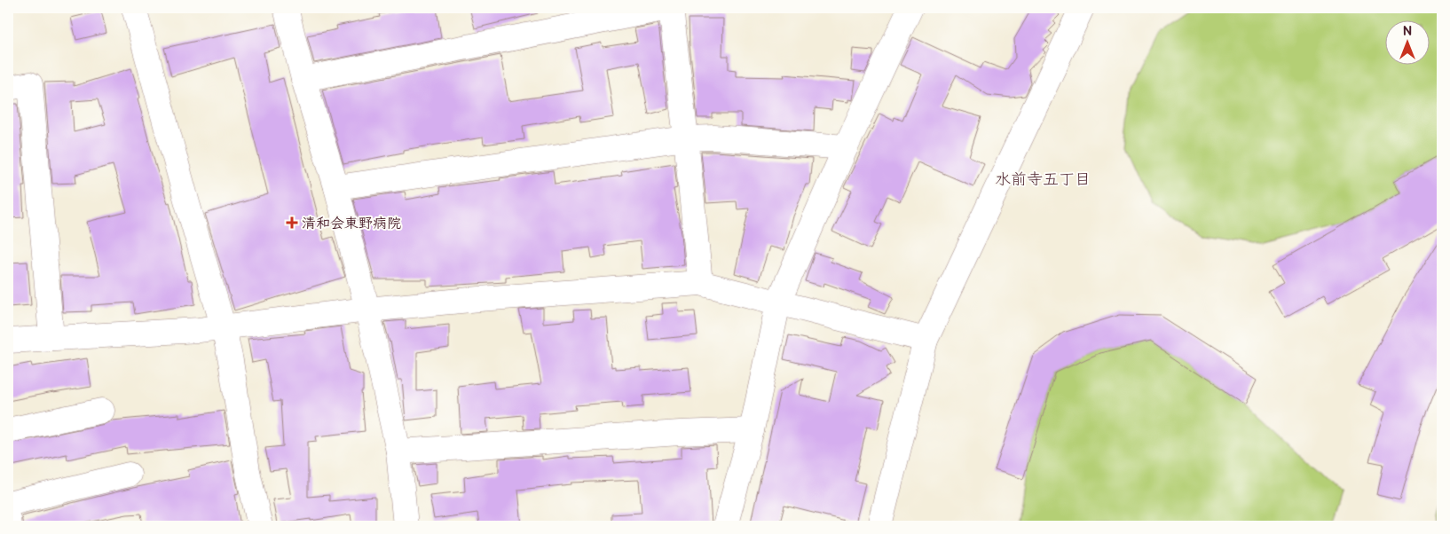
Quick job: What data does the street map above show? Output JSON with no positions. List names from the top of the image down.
{
  "districts": ["水前寺五丁目"],
  "places": {
    "health": ["清和会東野病院"]
  },
  "north": "top"
}
